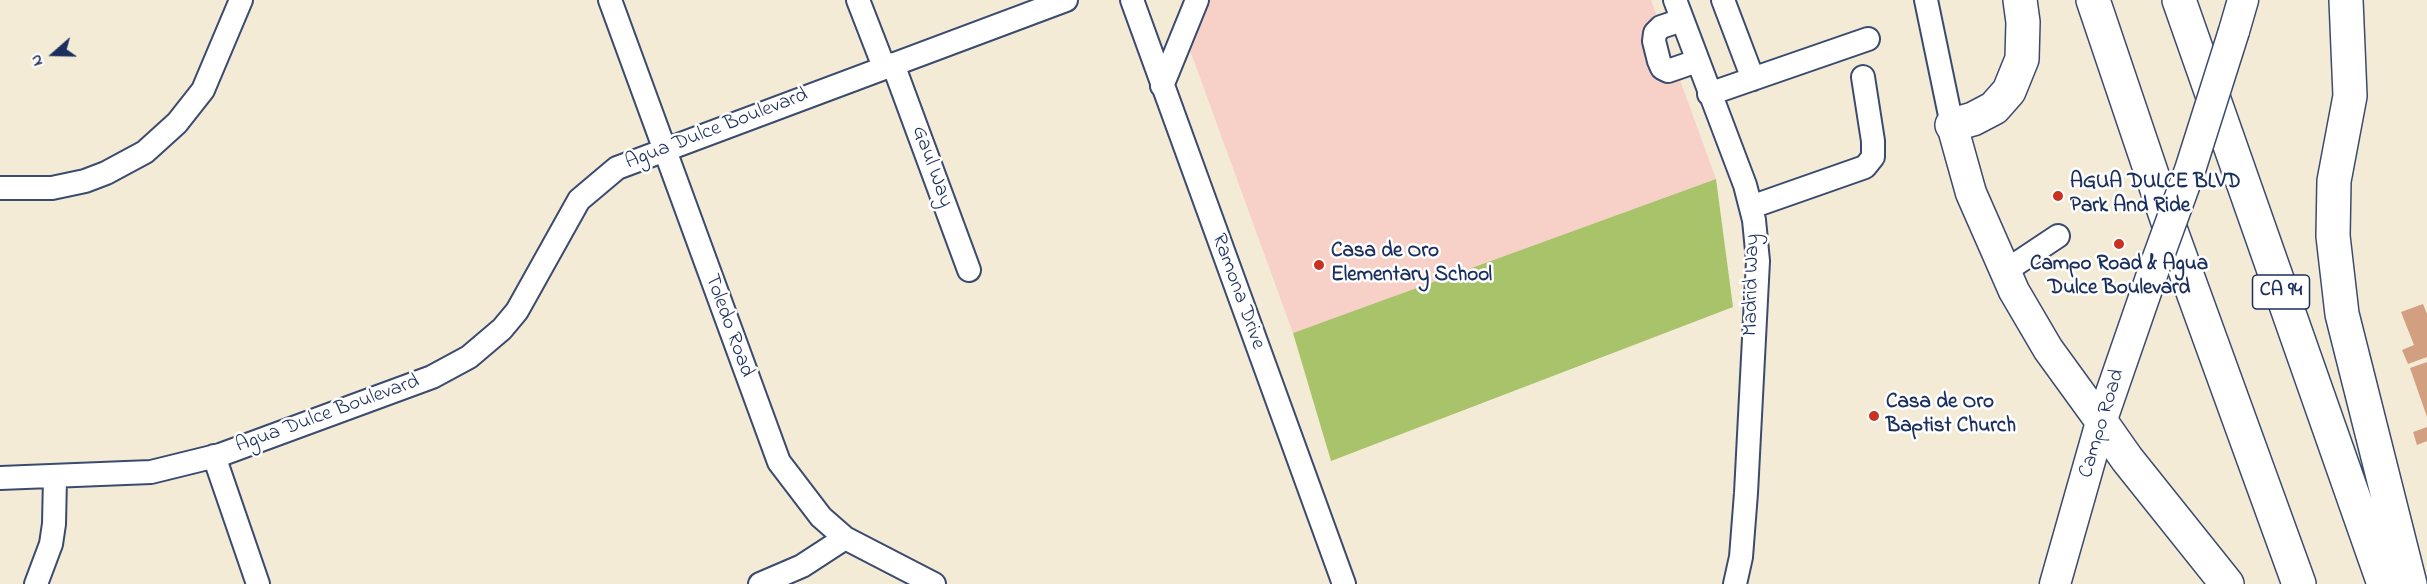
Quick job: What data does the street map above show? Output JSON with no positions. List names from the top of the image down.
{
  "streets": {
    "highway": ["CA 94"],
    "main road": ["Campo Road"],
    "street": [
      "Agua Dulce Boulevard",
      "Gaul Way",
      "Madrid Way",
      "Ramona Drive",
      "Toledo Road"
    ]
  },
  "crossings": [
    ["Agua Dulce Boulevard", "Gaul Way"],
    ["Agua Dulce Boulevard", "Toledo Road"]
  ],
  "places": [
    "AGUA DULCE BLVD Park And Ride",
    "Campo Road & Agua Dulce Boulevard",
    "Casa de Oro Elementary School",
    "Casa de Oro Baptist Church"
  ],
  "north": "left"
}
